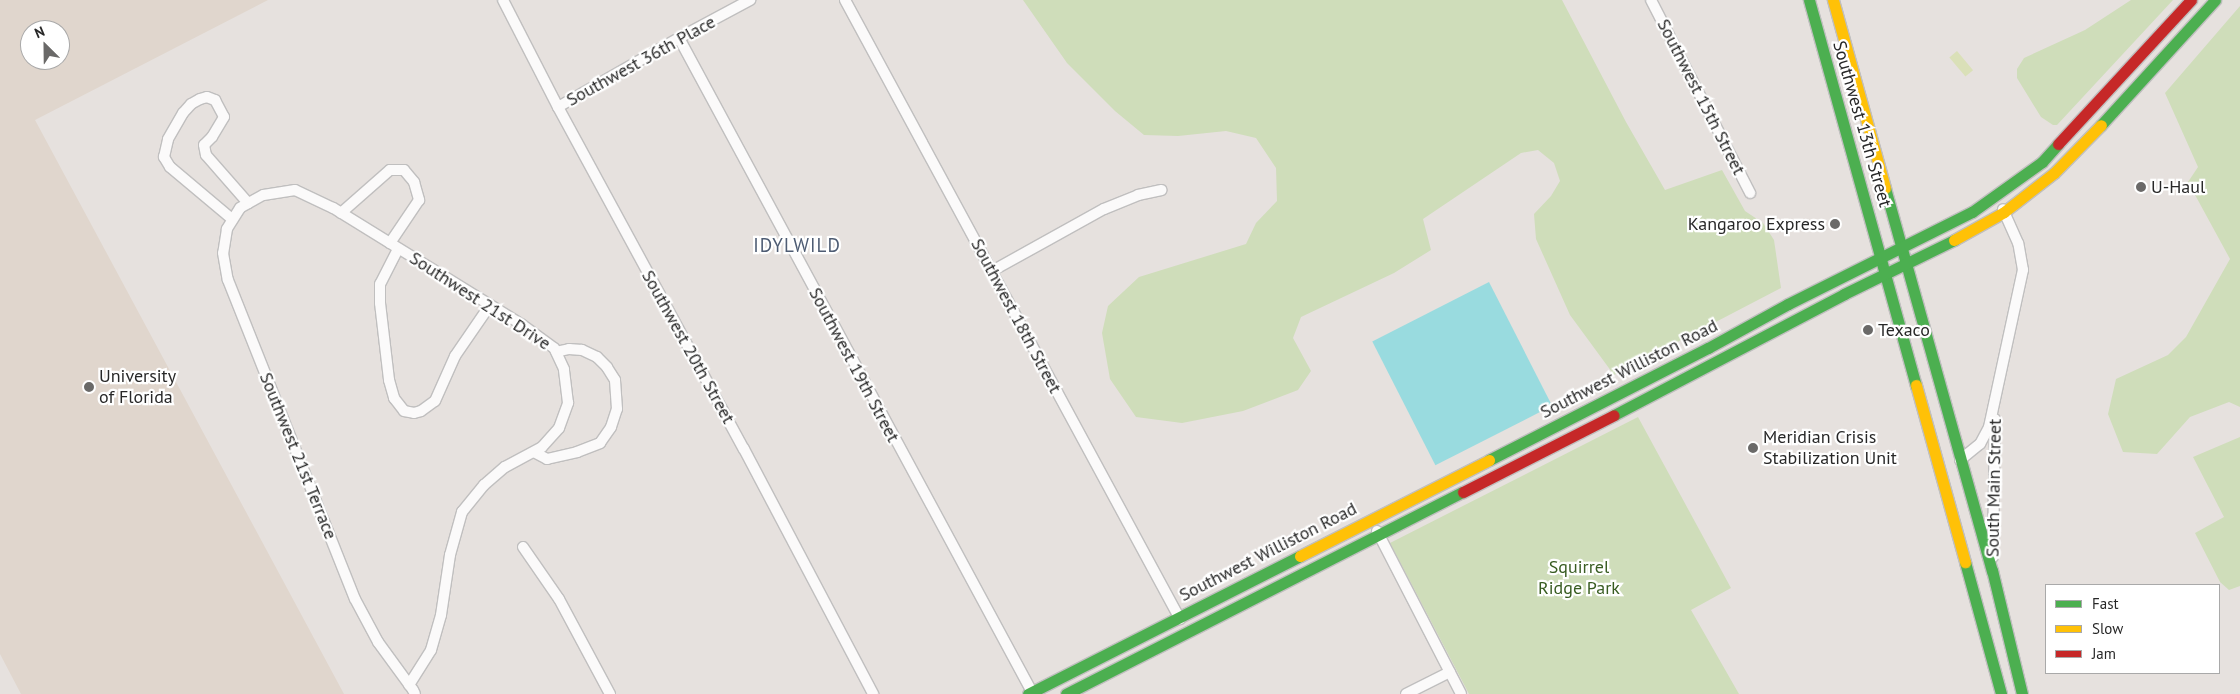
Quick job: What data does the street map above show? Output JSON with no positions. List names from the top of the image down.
{
  "streets": {
    "main road": ["Southwest 13th Street", "Southwest Williston Road"],
    "street": [
      "Southwest 36th Place",
      "Southwest 15th Street",
      "Southwest 21st Drive",
      "Southwest 18th Street",
      "Southwest 20th Street",
      "Southwest 19th Street",
      "Southwest 21st Terrace",
      "South Main Street"
    ]
  },
  "crossings": [
    ["Southwest 36th Place", "Southwest 20th Street"],
    ["Southwest 36th Place", "Southwest 19th Street"],
    ["Southwest 13th Street", "Southwest Williston Road"],
    ["Southwest 13th Street", "South Main Street"],
    ["Southwest 21st Drive", "Southwest 21st Terrace"],
    ["Southwest 18th Street", "Southwest Williston Road"],
    ["Southwest 19th Street", "Southwest Williston Road"],
    ["Southwest Williston Road", "South Main Street"]
  ],
  "districts": ["IDYLWILD"],
  "parks": ["Squirrel Ridge Park"],
  "places": [
    "U-Haul",
    "Kangaroo Express",
    "Texaco",
    "University of Florida",
    "Meridian Crisis Stabilization Unit"
  ],
  "legend": ["Fast", "Slow", "Jam"],
  "north": "top left"
}
